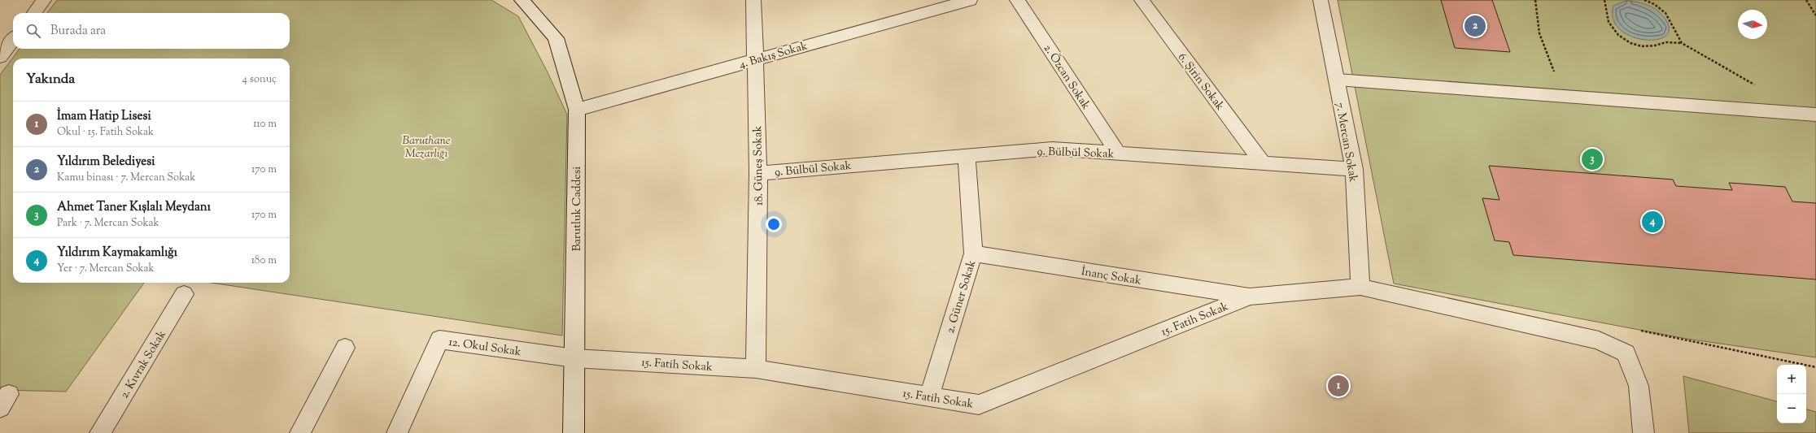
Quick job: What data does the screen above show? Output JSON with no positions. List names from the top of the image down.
{
  "streets": {
    "street": [
      "4. Bakış Sokak",
      "2. Özcan Sokak",
      "6. Şirin Sokak",
      "7. Mercan Sokak",
      "9. Bülbül Sokak",
      "18. Güneş Sokak",
      "Barutluk Caddesi",
      "İnanç Sokak",
      "2. Güner Sokak",
      "15. Fatih Sokak",
      "12. Okul Sokak",
      "2. Kıvrak Sokak"
    ]
  },
  "crossings": [
    ["4. Bakış Sokak", "18. Güneş Sokak"],
    ["4. Bakış Sokak", "Barutluk Caddesi"],
    ["2. Özcan Sokak", "9. Bülbül Sokak"],
    ["6. Şirin Sokak", "9. Bülbül Sokak"],
    ["7. Mercan Sokak", "9. Bülbül Sokak"],
    ["7. Mercan Sokak", "15. Fatih Sokak"],
    ["9. Bülbül Sokak", "18. Güneş Sokak"],
    ["9. Bülbül Sokak", "2. Güner Sokak"],
    ["18. Güneş Sokak", "15. Fatih Sokak"],
    ["Barutluk Caddesi", "15. Fatih Sokak"],
    ["Barutluk Caddesi", "12. Okul Sokak"],
    ["İnanç Sokak", "2. Güner Sokak"],
    ["İnanç Sokak", "15. Fatih Sokak"],
    ["2. Güner Sokak", "15. Fatih Sokak"],
    ["15. Fatih Sokak", "12. Okul Sokak"]
  ],
  "parks": ["Baruthane Mezarlığı"],
  "north": "right",
  "page": {
    "search": "Burada ara",
    "pins": [
      "2",
      "3",
      "4",
      "1"
    ],
    "heading": ["Yakında", "4 sonuç"],
    "list": [
      {
        "mark": "1",
        "name": "İmam Hatip Lisesi",
        "note": "Okul · 15. Fatih Sokak",
        "value": "110 m"
      },
      {
        "mark": "2",
        "name": "Yıldırım Belediyesi",
        "note": "Kamu binası · 7. Mercan Sokak",
        "value": "170 m"
      },
      {
        "mark": "3",
        "name": "Ahmet Taner Kışlalı Meydanı",
        "note": "Park · 7. Mercan Sokak",
        "value": "170 m"
      },
      {
        "mark": "4",
        "name": "Yıldırım Kaymakamlığı",
        "note": "Yer · 7. Mercan Sokak",
        "value": "180 m"
      }
    ],
    "map_buttons": ["+", "−"]
  }
}
